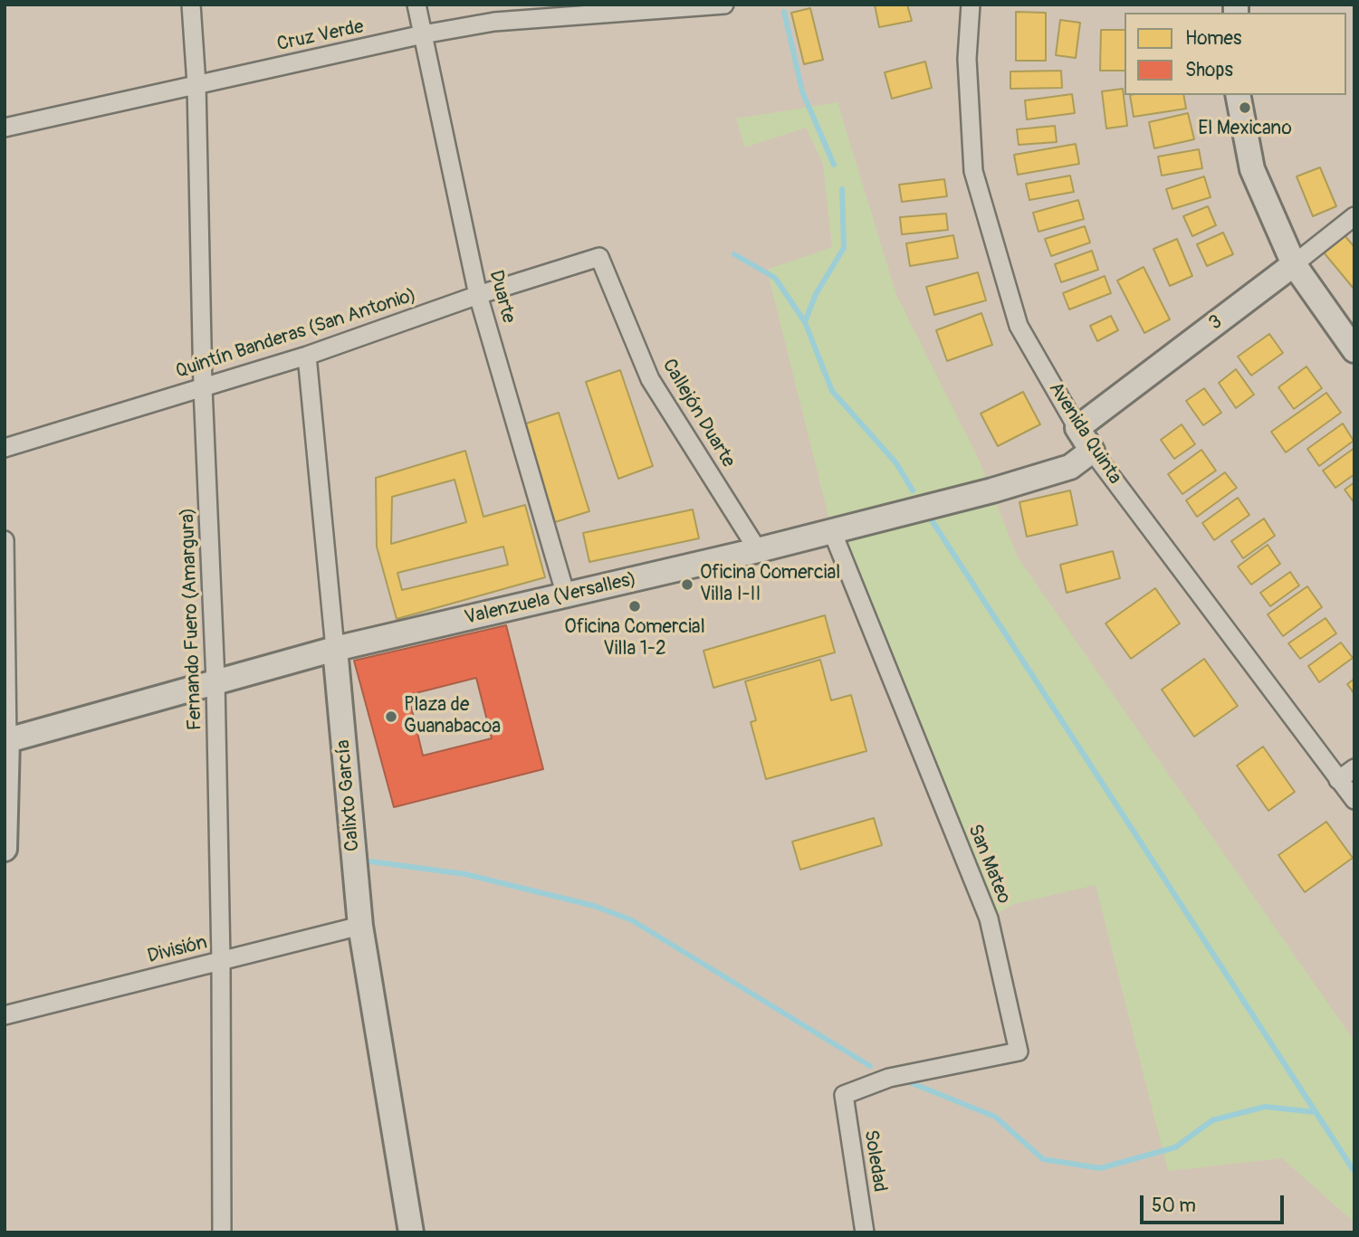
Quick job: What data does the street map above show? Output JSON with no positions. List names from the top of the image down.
{
  "streets": {
    "street": [
      "Cruz Verde",
      "Duarte",
      "3",
      "Quintín Banderas (San Antonio)",
      "Callejón Duarte",
      "Avenida Quinta",
      "Valenzuela (Versalles)",
      "Fernando Fuero (Amargura)",
      "Calixto García",
      "San Mateo",
      "División",
      "Soledad"
    ]
  },
  "crossings": [
    ["Cruz Verde", "Duarte"],
    ["Cruz Verde", "Fernando Fuero (Amargura)"],
    ["Duarte", "Quintín Banderas (San Antonio)"],
    ["Duarte", "Valenzuela (Versalles)"],
    ["3", "Avenida Quinta"],
    ["Quintín Banderas (San Antonio)", "Callejón Duarte"],
    ["Quintín Banderas (San Antonio)", "Fernando Fuero (Amargura)"],
    ["Quintín Banderas (San Antonio)", "Calixto García"],
    ["Callejón Duarte", "Valenzuela (Versalles)"],
    ["Avenida Quinta", "Valenzuela (Versalles)"],
    ["Valenzuela (Versalles)", "Fernando Fuero (Amargura)"],
    ["Valenzuela (Versalles)", "Calixto García"],
    ["Valenzuela (Versalles)", "San Mateo"],
    ["Fernando Fuero (Amargura)", "División"],
    ["Calixto García", "División"],
    ["San Mateo", "Soledad"]
  ],
  "places": [
    "El Mexicano",
    "Oficina Comercial Villa I-II",
    "Oficina Comercial Villa 1-2",
    "Plaza de Guanabacoa"
  ],
  "legend": ["Homes", "Shops"],
  "scale_bar": "50 m"
}
